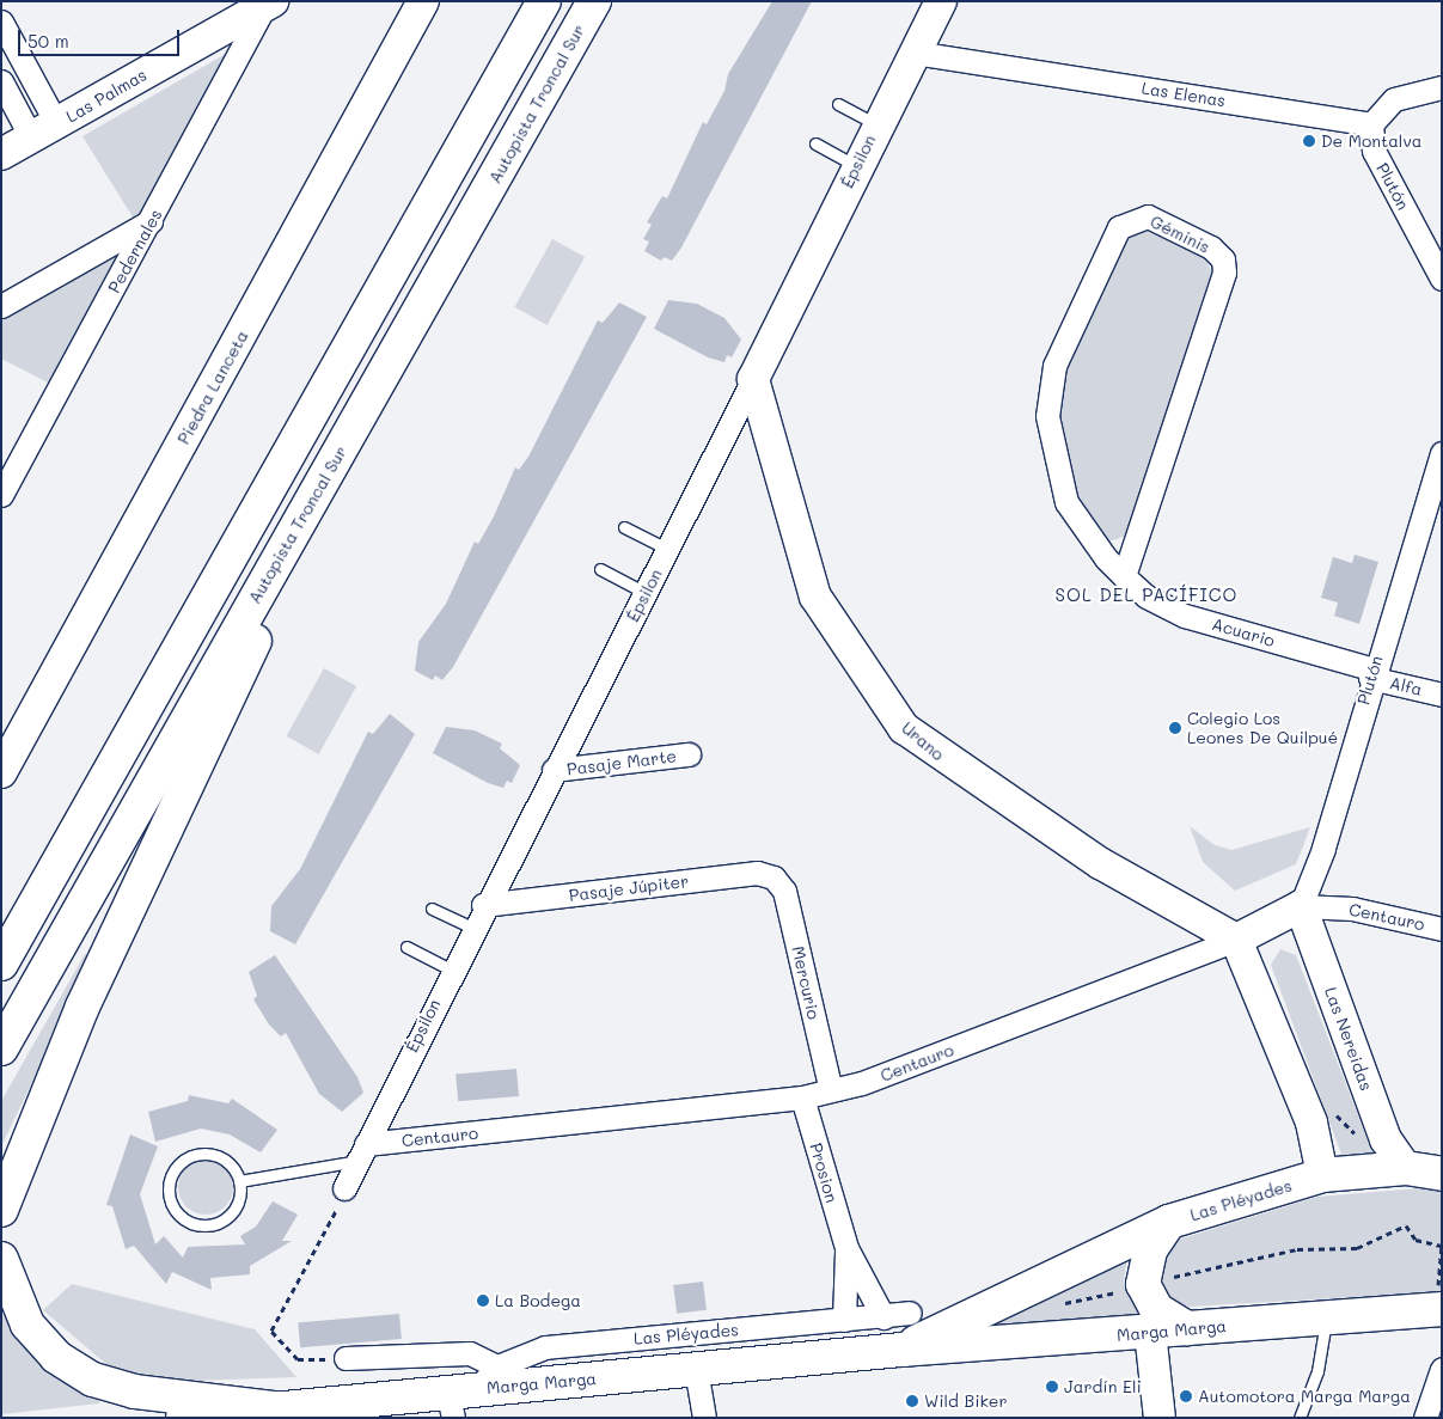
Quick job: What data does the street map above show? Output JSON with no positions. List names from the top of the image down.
{
  "streets": {
    "main road": ["Autopista Troncal Sur", "Las Pléyades", "Marga Marga"],
    "street": [
      "Las Elenas",
      "Las Palmas",
      "Épsilon",
      "Plutón",
      "Géminis",
      "Pedernales",
      "Piedra Lanceta",
      "Acuario",
      "Alfa",
      "Urano",
      "Pasaje Marte",
      "Pasaje Júpiter",
      "Centauro",
      "Mercurio",
      "Las Nereidas",
      "Prosion"
    ]
  },
  "crossings": [
    ["Las Elenas", "Épsilon"],
    ["Las Elenas", "Plutón"],
    ["Las Palmas", "Pedernales"],
    ["Épsilon", "Urano"],
    ["Épsilon", "Pasaje Marte"],
    ["Épsilon", "Pasaje Júpiter"],
    ["Épsilon", "Centauro"],
    ["Plutón", "Acuario"],
    ["Plutón", "Alfa"],
    ["Plutón", "Centauro"],
    ["Plutón", "Las Nereidas"],
    ["Géminis", "Acuario"],
    ["Acuario", "Alfa"],
    ["Urano", "Centauro"],
    ["Pasaje Júpiter", "Mercurio"],
    ["Centauro", "Mercurio"],
    ["Centauro", "Las Nereidas"],
    ["Centauro", "Prosion"],
    ["Las Nereidas", "Las Pléyades"],
    ["Prosion", "Las Pléyades"],
    ["Las Pléyades", "Marga Marga"]
  ],
  "districts": ["SOL DEL PACÍFICO"],
  "places": [
    "De Montalva",
    "Colegio Los Leones De Quilpué",
    "La Bodega",
    "Jardín Eli",
    "Automotora Marga Marga",
    "Wild Biker"
  ],
  "scale_bar": "50 m"
}
